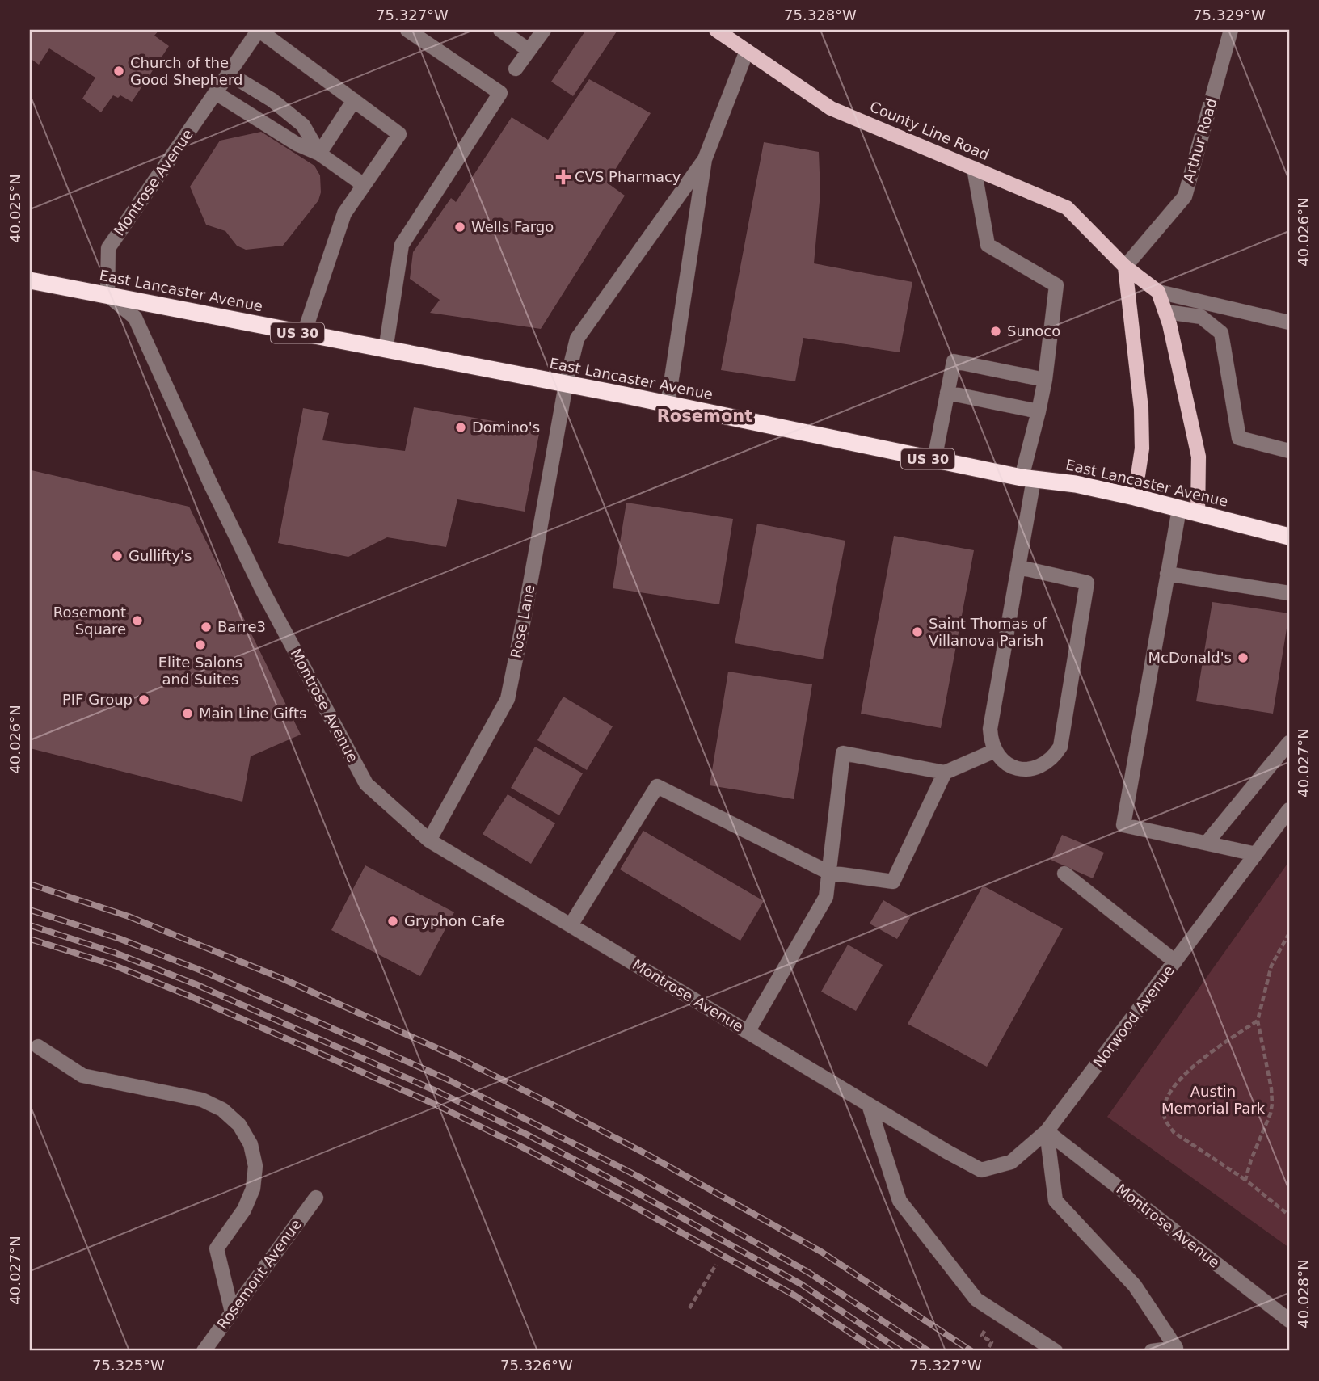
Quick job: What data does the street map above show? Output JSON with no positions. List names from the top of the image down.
{
  "streets": {
    "highway": ["East Lancaster Avenue", "US 30"],
    "main road": ["County Line Road"],
    "street": [
      "Arthur Road",
      "Montrose Avenue",
      "Rose Lane",
      "Norwood Avenue",
      "Rosemont Avenue"
    ]
  },
  "crossings": [
    ["County Line Road", "Arthur Road"],
    ["Montrose Avenue", "East Lancaster Avenue"],
    ["Montrose Avenue", "Rose Lane"],
    ["Montrose Avenue", "Norwood Avenue"],
    ["East Lancaster Avenue", "Rose Lane"]
  ],
  "districts": ["Rosemont"],
  "parks": ["Austin Memorial Park"],
  "places": {
    "other": [
      "Church of the Good Shepherd",
      "Wells Fargo",
      "Sunoco",
      "Domino's",
      "Gullifty's",
      "Rosemont Square",
      "Barre3",
      "Saint Thomas of Villanova Parish",
      "Elite Salons and Suites",
      "McDonald's",
      "PIF Group",
      "Main Line Gifts",
      "Gryphon Cafe"
    ],
    "health": ["CVS Pharmacy"]
  },
  "coordinates": [
    "75.327°W",
    "75.328°W",
    "75.329°W",
    "40.025°N",
    "40.026°N",
    "40.027°N",
    "40.028°N",
    "75.325°W",
    "75.326°W"
  ]
}
